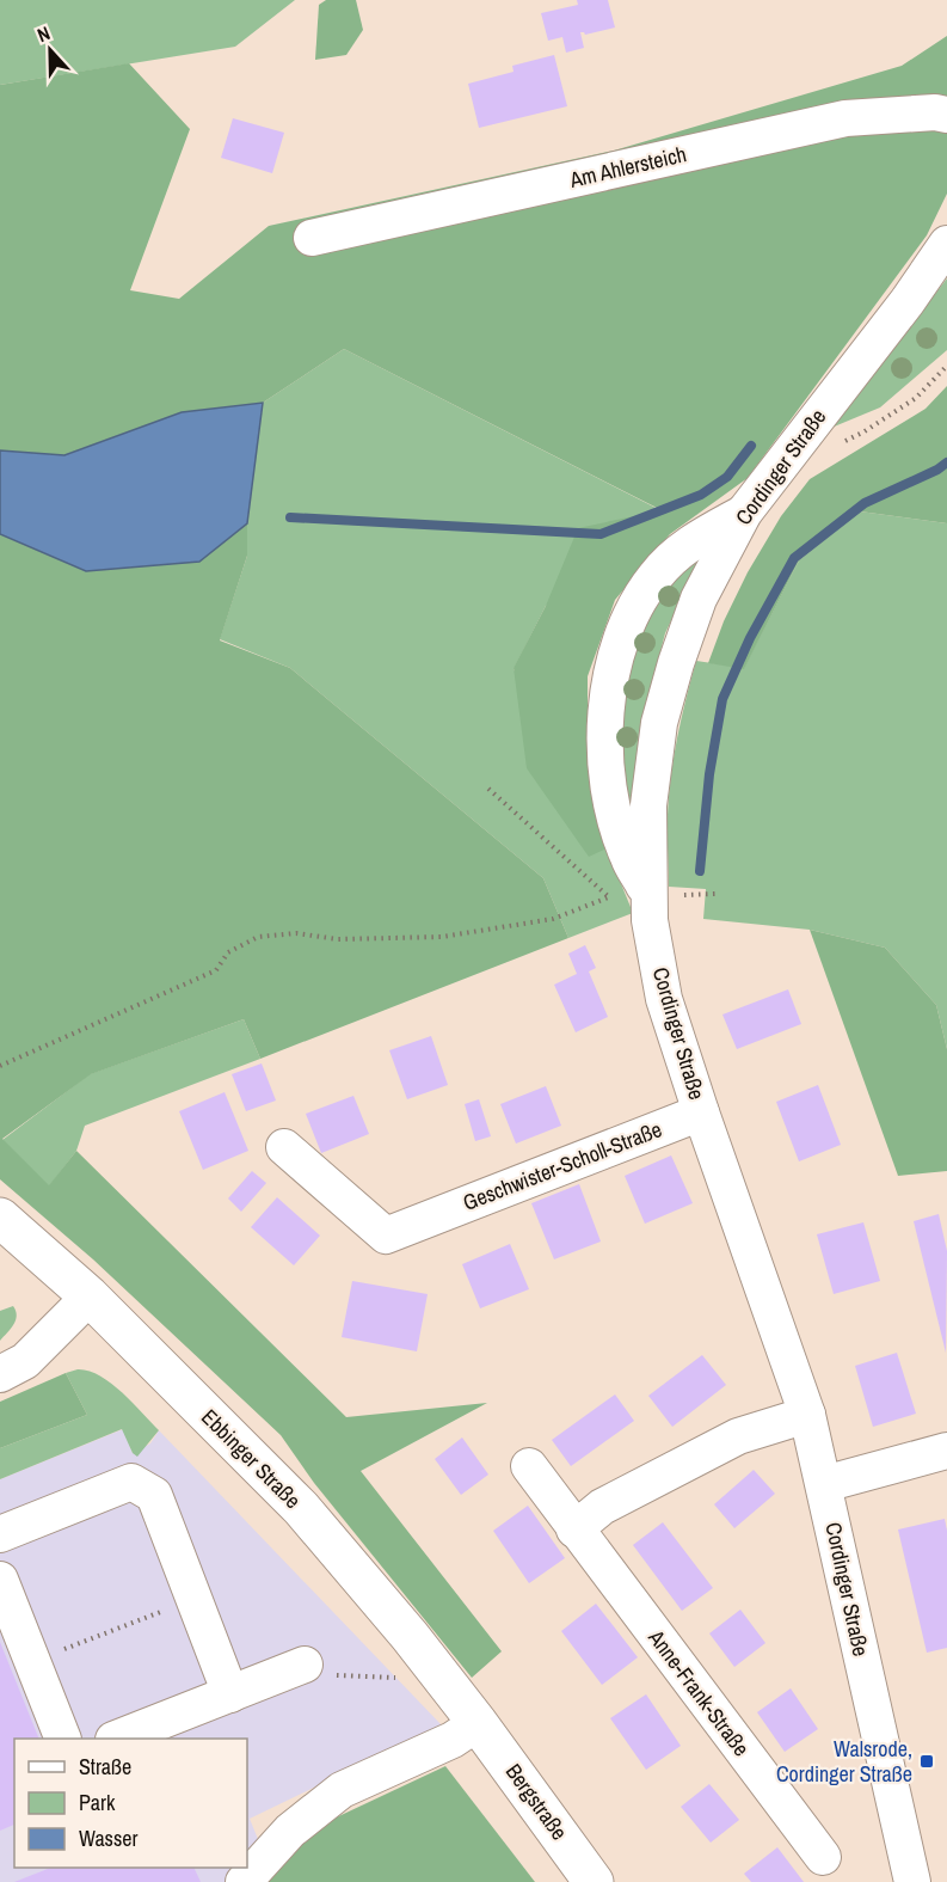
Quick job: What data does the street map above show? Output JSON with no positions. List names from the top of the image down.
{
  "streets": {
    "main road": ["Ebbinger Straße", "Bergstraße"],
    "street": [
      "Am Ahlersteich",
      "Cordinger Straße",
      "Geschwister-Scholl-Straße",
      "Anne-Frank-Straße"
    ]
  },
  "crossings": [
    ["Cordinger Straße", "Geschwister-Scholl-Straße"],
    ["Ebbinger Straße", "Bergstraße"]
  ],
  "places": {
    "transit": ["Walsrode, Cordinger Straße"]
  },
  "legend": ["Straße", "Park", "Wasser"],
  "north": "top"
}
